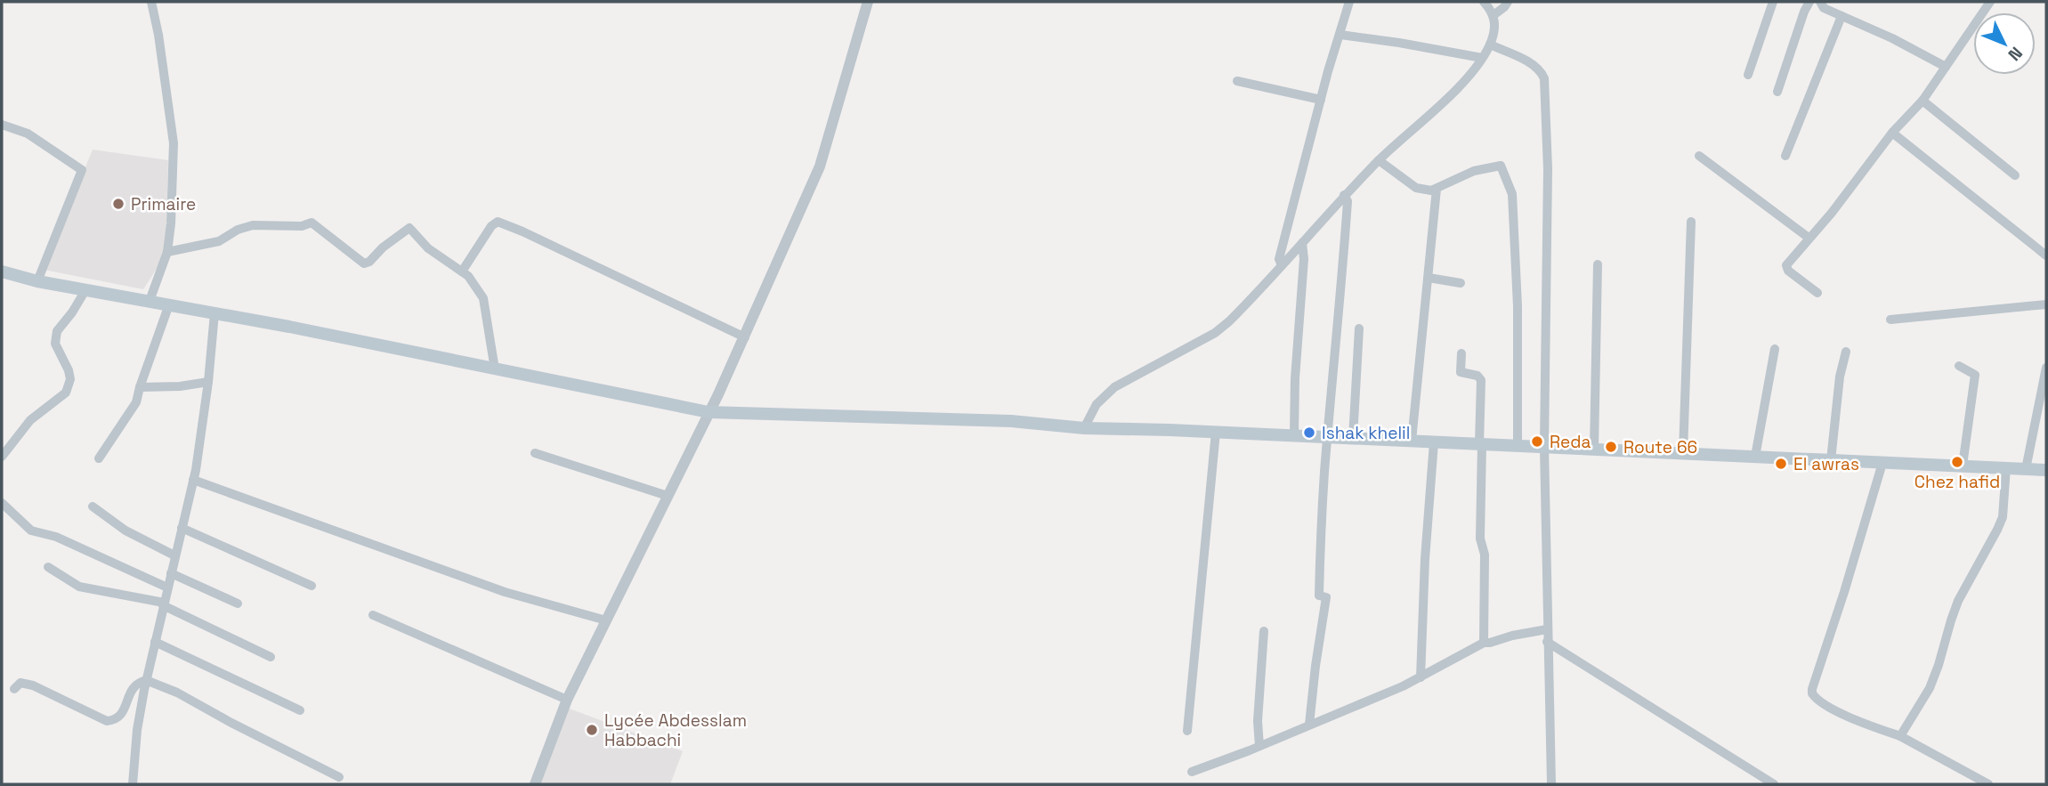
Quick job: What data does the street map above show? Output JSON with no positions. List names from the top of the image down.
{
  "places": [
    "Primaire",
    "Ishak khelil",
    "Reda",
    "Route 66",
    "Chez hafid",
    "El awras",
    "Lycée Abdesslam Habbachi"
  ],
  "north": "bottom right"
}
